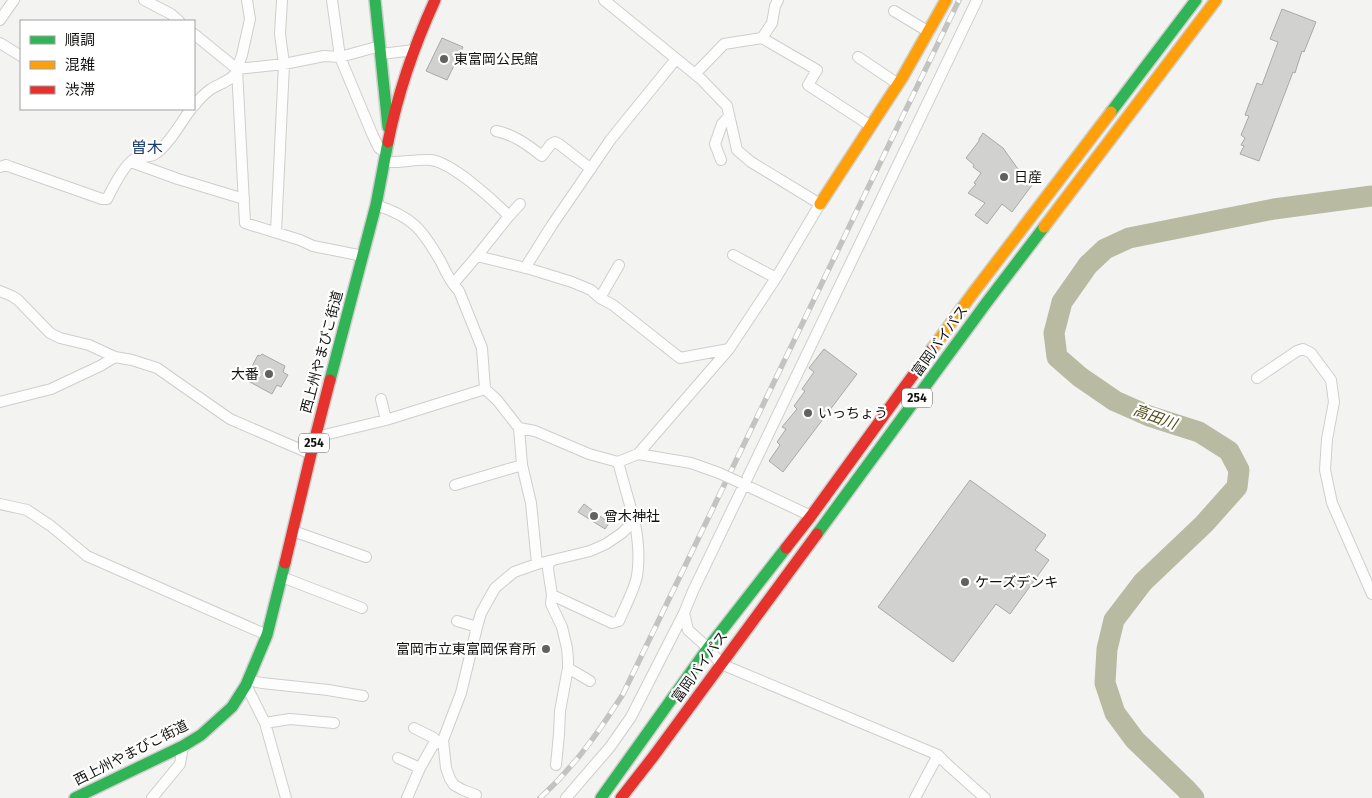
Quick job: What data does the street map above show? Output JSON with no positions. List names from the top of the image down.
{
  "streets": {
    "main road": ["富岡バイパス", "西上州やまびこ街道", "254"]
  },
  "districts": ["曽木"],
  "water": ["高田川"],
  "places": [
    "東富岡公民館",
    "日産",
    "大番",
    "いっちょう",
    "曾木神社",
    "ケーズデンキ",
    "富岡市立東富岡保育所"
  ],
  "legend": ["順調", "混雑", "渋滞"]
}
